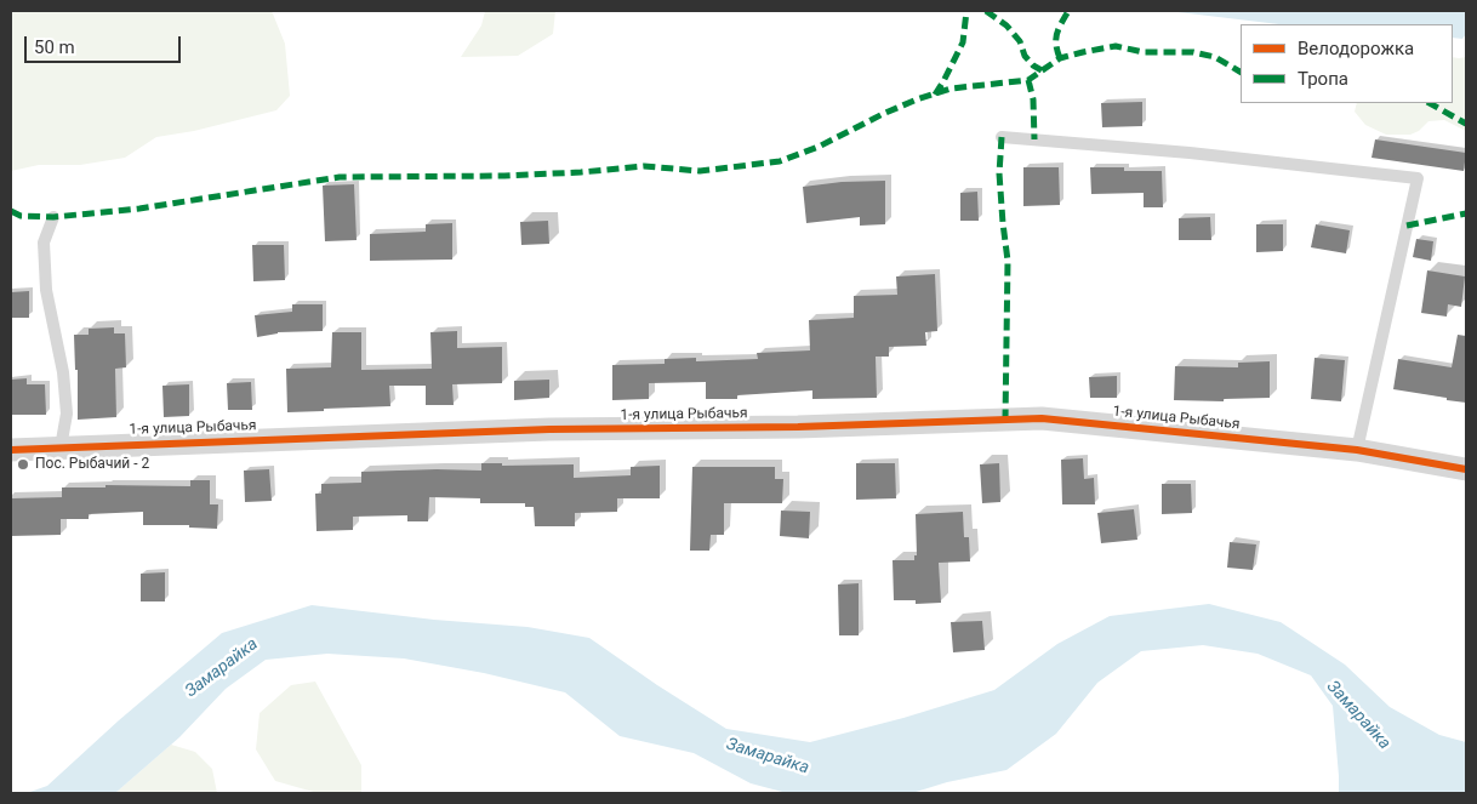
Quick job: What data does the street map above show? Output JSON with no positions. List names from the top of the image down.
{
  "streets": {
    "street": ["1-я улица Рыбачья"]
  },
  "water": ["Замарайка"],
  "places": ["Пос. Рыбачий - 2"],
  "legend": ["Велодорожка", "Тропа"],
  "scale_bar": "50 m"
}
